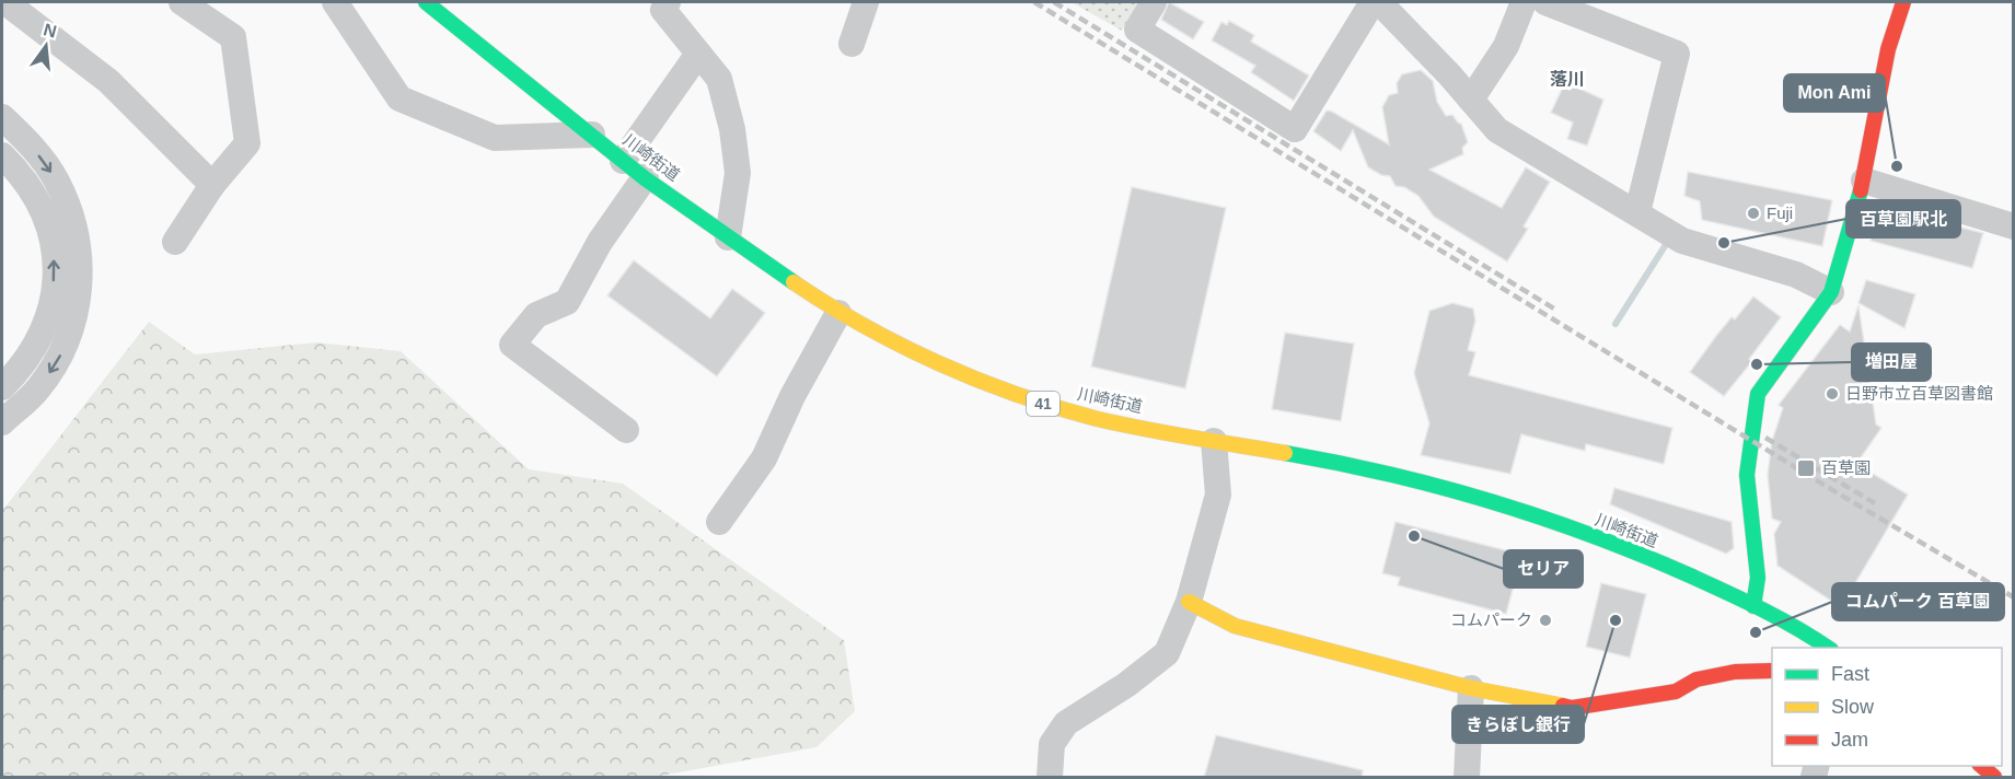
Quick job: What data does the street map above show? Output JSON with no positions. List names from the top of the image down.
{
  "streets": {
    "main road": ["川崎街道", "41"]
  },
  "districts": ["落川"],
  "places": {
    "other": [
      "Mon Ami",
      "Fuji",
      "百草園駅北",
      "増田屋",
      "日野市立百草図書館",
      "セリア",
      "コムパーク",
      "きらぼし銀行",
      "コムパーク 百草園"
    ],
    "transit": ["百草園"]
  },
  "legend": ["Fast", "Slow", "Jam"],
  "north": "top"
}
